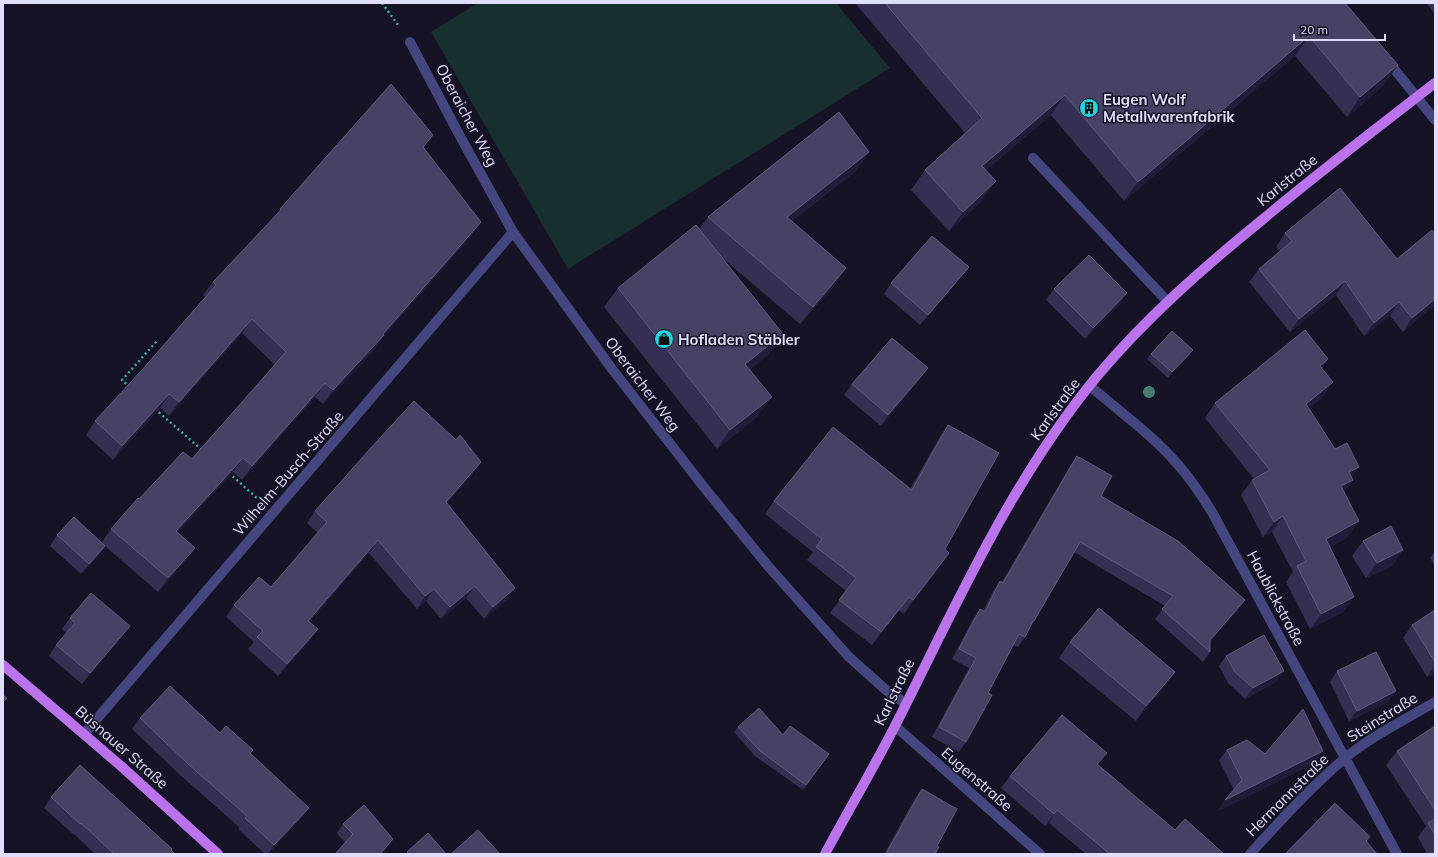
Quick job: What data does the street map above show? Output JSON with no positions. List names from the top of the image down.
{
  "streets": {
    "main road": ["Karlstraße", "Büsnauer Straße"],
    "street": [
      "Oberaicher Weg",
      "Wilhelm-Busch-Straße",
      "Haublickstraße",
      "Steinstraße",
      "Eugenstraße",
      "Hermannstraße"
    ]
  },
  "crossings": [
    ["Oberaicher Weg", "Karlstraße"],
    ["Oberaicher Weg", "Wilhelm-Busch-Straße"],
    ["Karlstraße", "Haublickstraße"],
    ["Karlstraße", "Eugenstraße"],
    ["Wilhelm-Busch-Straße", "Büsnauer Straße"],
    ["Haublickstraße", "Steinstraße"],
    ["Haublickstraße", "Hermannstraße"],
    ["Steinstraße", "Hermannstraße"]
  ],
  "places": {
    "building": ["Eugen Wolf Metallwarenfabrik"],
    "shop": ["Hofladen Stäbler"]
  },
  "scale_bar": "20 m"
}
